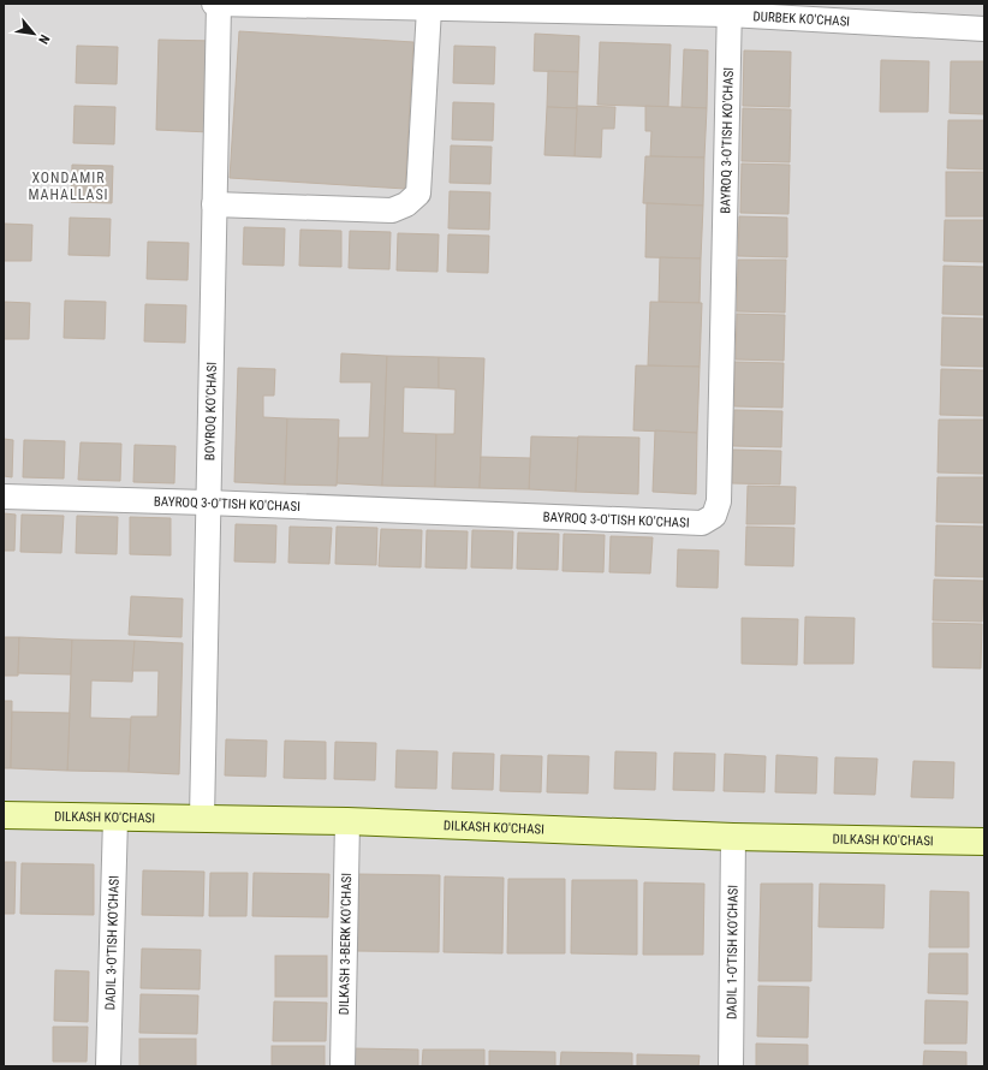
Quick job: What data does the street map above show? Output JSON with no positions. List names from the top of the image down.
{
  "streets": {
    "street": [
      "DURBEK KO'CHASI",
      "BAYROQ 3-O'TISH KO'CHASI",
      "BOYROQ KO'CHASI",
      "DILKASH KO'CHASI",
      "DADIL 3-O'TISH KO'CHASI",
      "DILKASH 3-BERK KO'CHASI",
      "DADIL 1-O'TISH KO'CHASI"
    ]
  },
  "crossings": [
    ["DURBEK KO'CHASI", "BAYROQ 3-O'TISH KO'CHASI"],
    ["DURBEK KO'CHASI", "BOYROQ KO'CHASI"],
    ["BAYROQ 3-O'TISH KO'CHASI", "BOYROQ KO'CHASI"],
    ["BOYROQ KO'CHASI", "DILKASH KO'CHASI"],
    ["DILKASH KO'CHASI", "DADIL 3-O'TISH KO'CHASI"],
    ["DILKASH KO'CHASI", "DILKASH 3-BERK KO'CHASI"],
    ["DILKASH KO'CHASI", "DADIL 1-O'TISH KO'CHASI"]
  ],
  "districts": ["XONDAMIR MAHALLASI"],
  "north": "bottom right"
}
